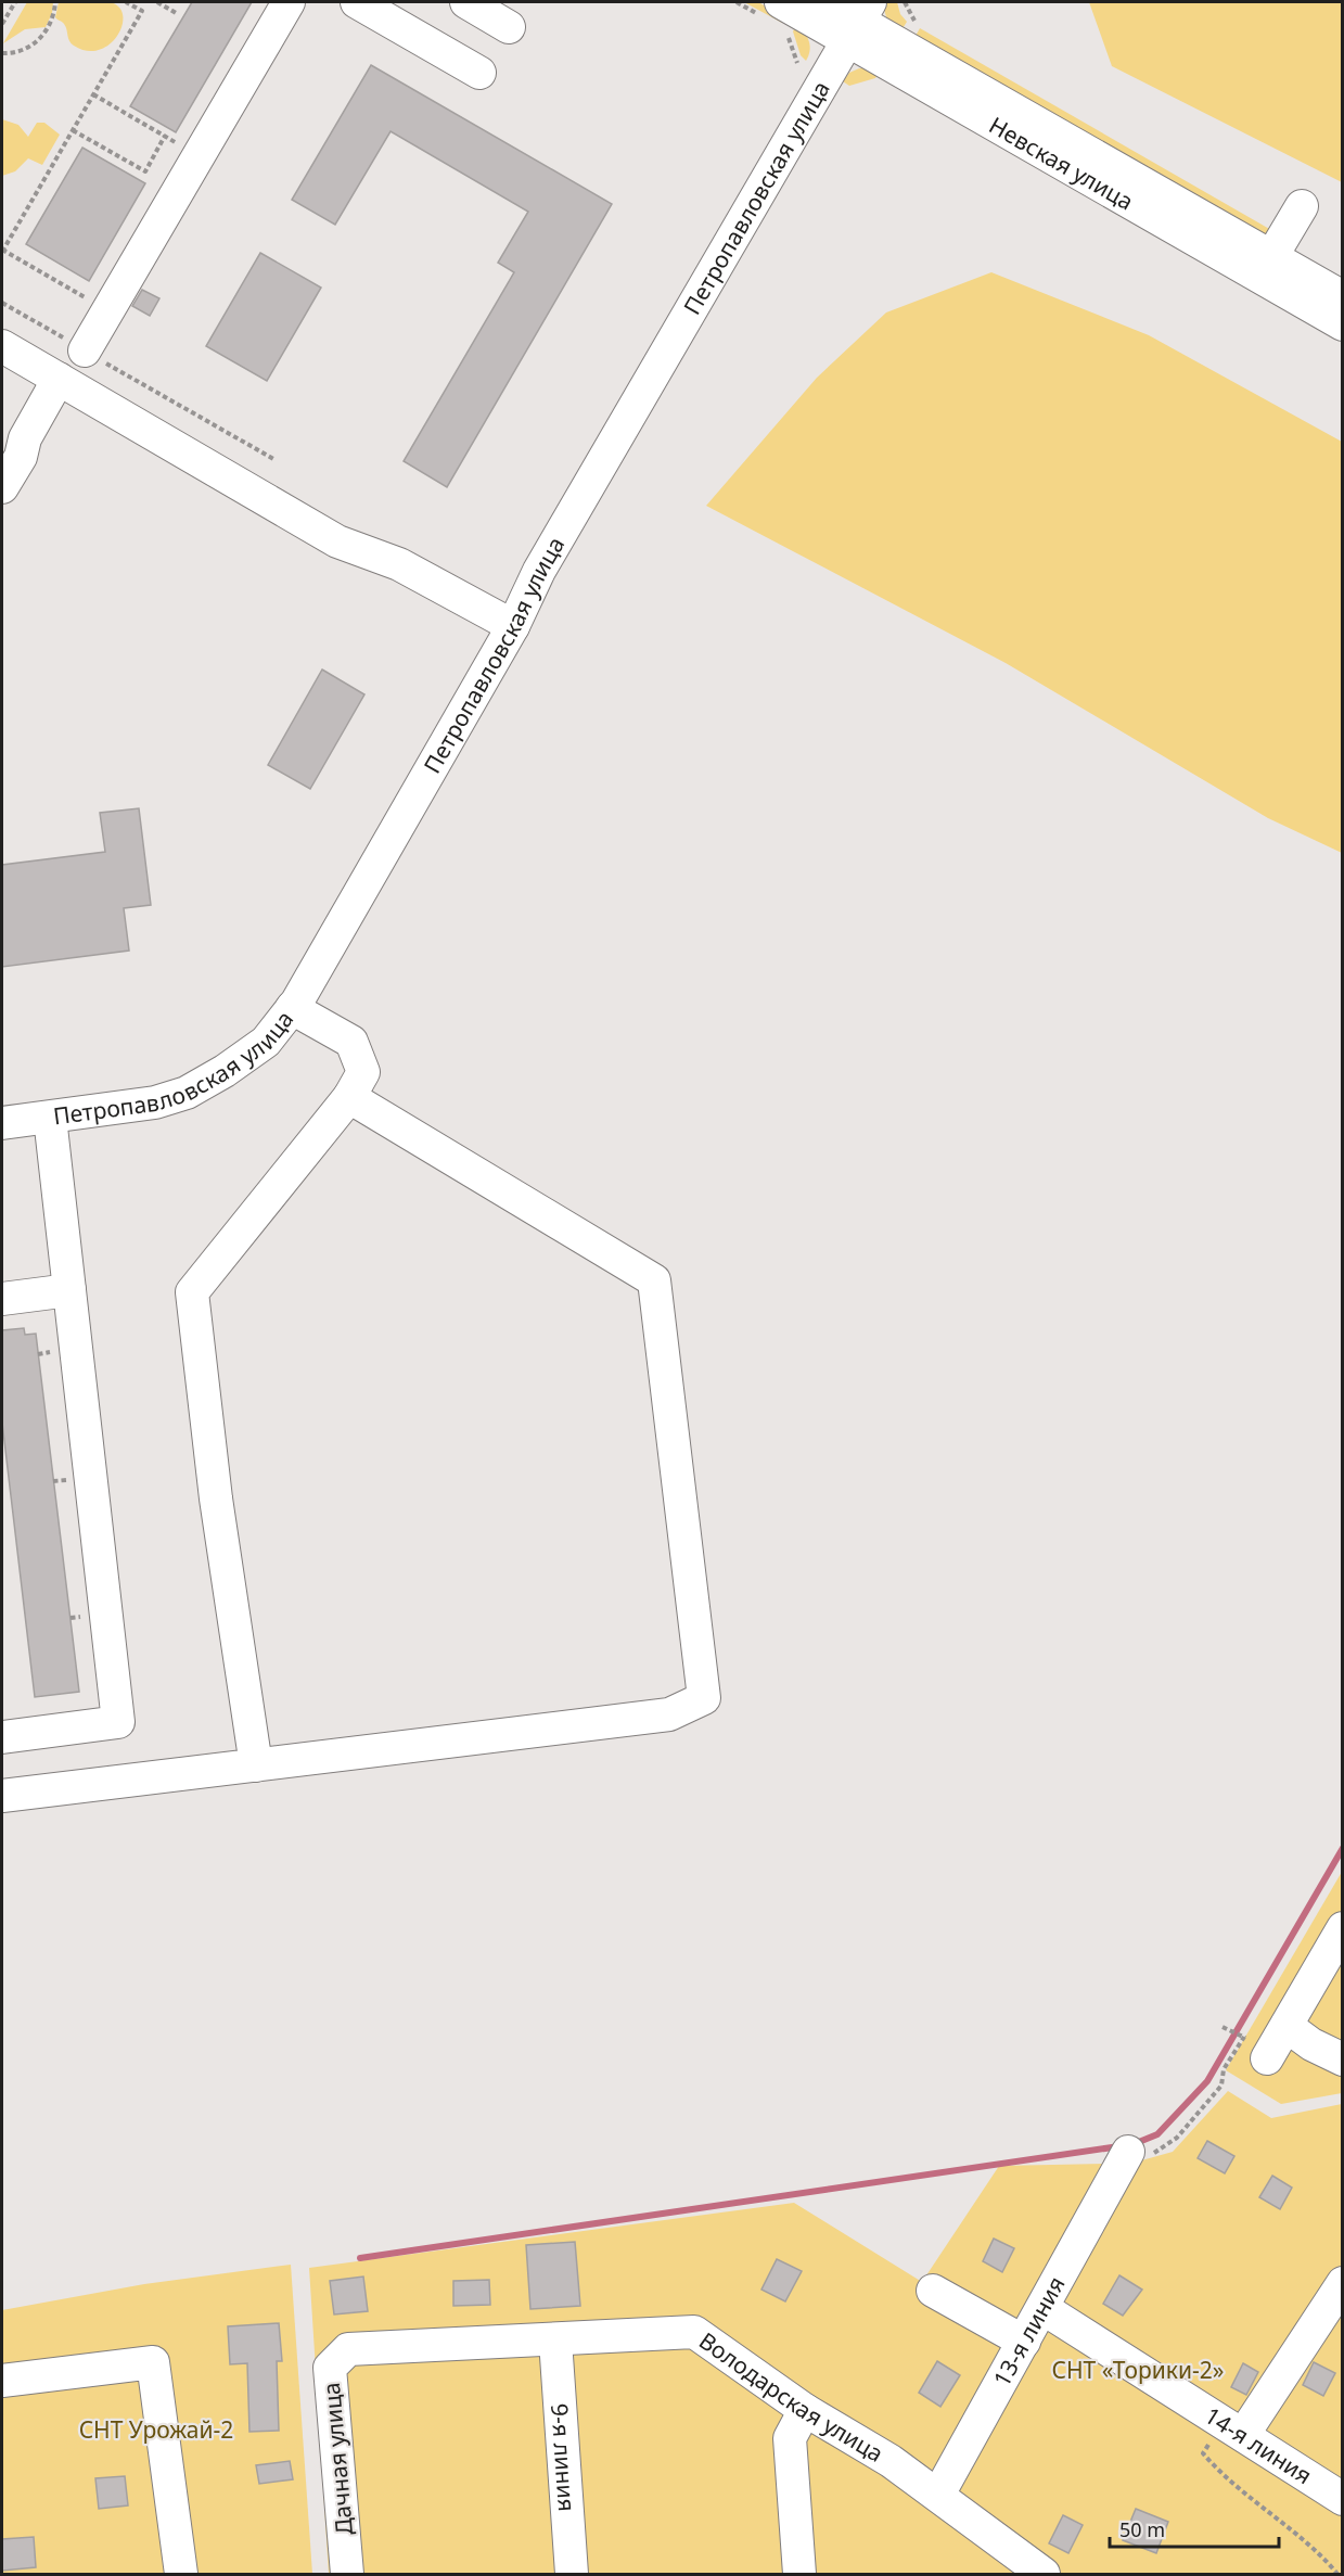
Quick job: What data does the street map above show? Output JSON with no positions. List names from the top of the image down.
{
  "streets": {
    "street": [
      "Невская улица",
      "Петропавловская улица",
      "13-я линия",
      "Володарская улица",
      "14-я линия",
      "9-я линия",
      "Дачная улица"
    ]
  },
  "crossings": [
    ["Невская улица", "Петропавловская улица"],
    ["13-я линия", "Володарская улица"],
    ["13-я линия", "14-я линия"],
    ["Володарская улица", "9-я линия"],
    ["Володарская улица", "Дачная улица"]
  ],
  "parks": ["СНТ «Торики-2»", "СНТ Урожай-2"],
  "scale_bar": "50 m"
}
